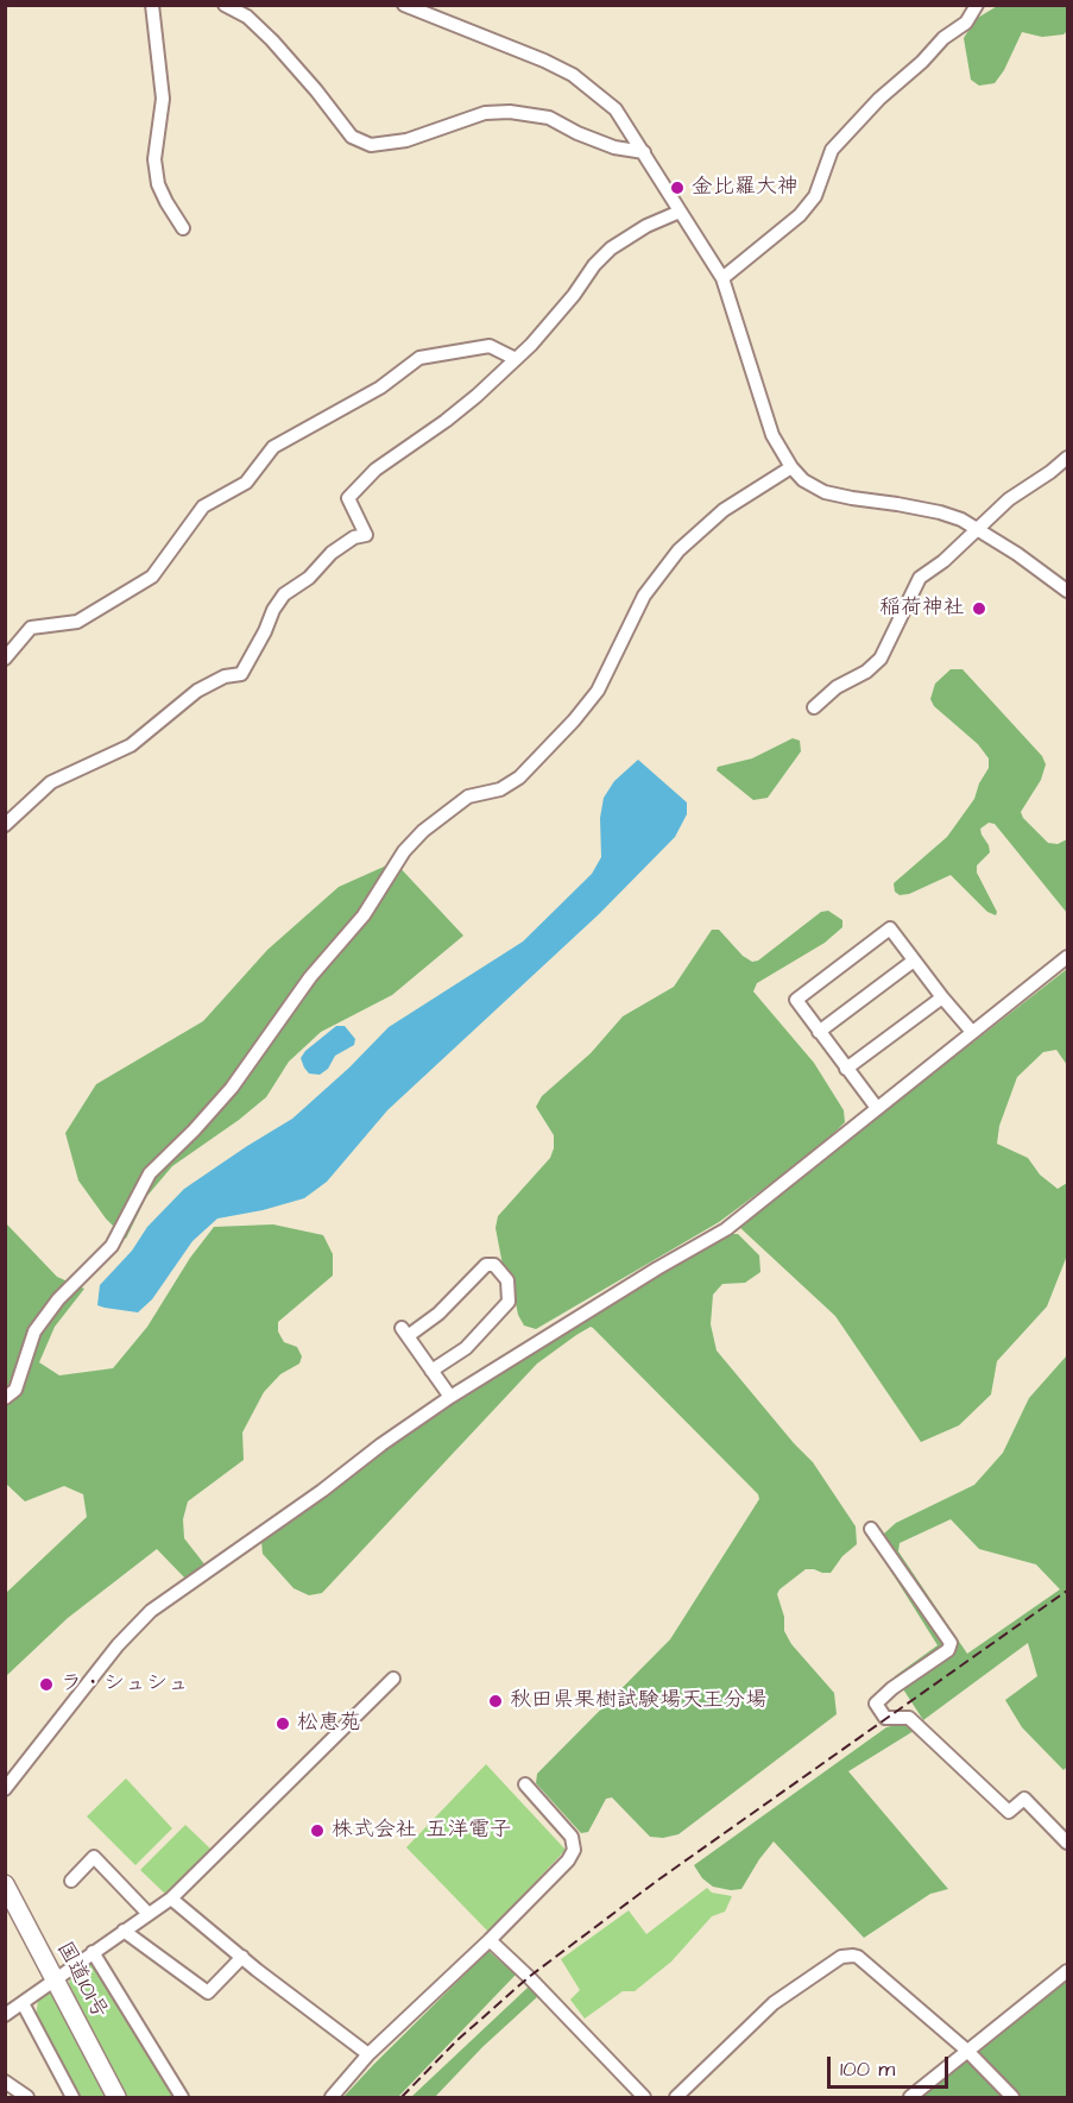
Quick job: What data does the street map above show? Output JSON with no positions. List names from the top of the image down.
{
  "streets": {
    "highway": ["国道101号"]
  },
  "places": [
    "金比羅大神",
    "稲荷神社",
    "ラ・シュシュ",
    "秋田県果樹試験場天王分場",
    "松恵苑",
    "株式会社 五洋電子"
  ],
  "scale_bar": "100 m"
}
